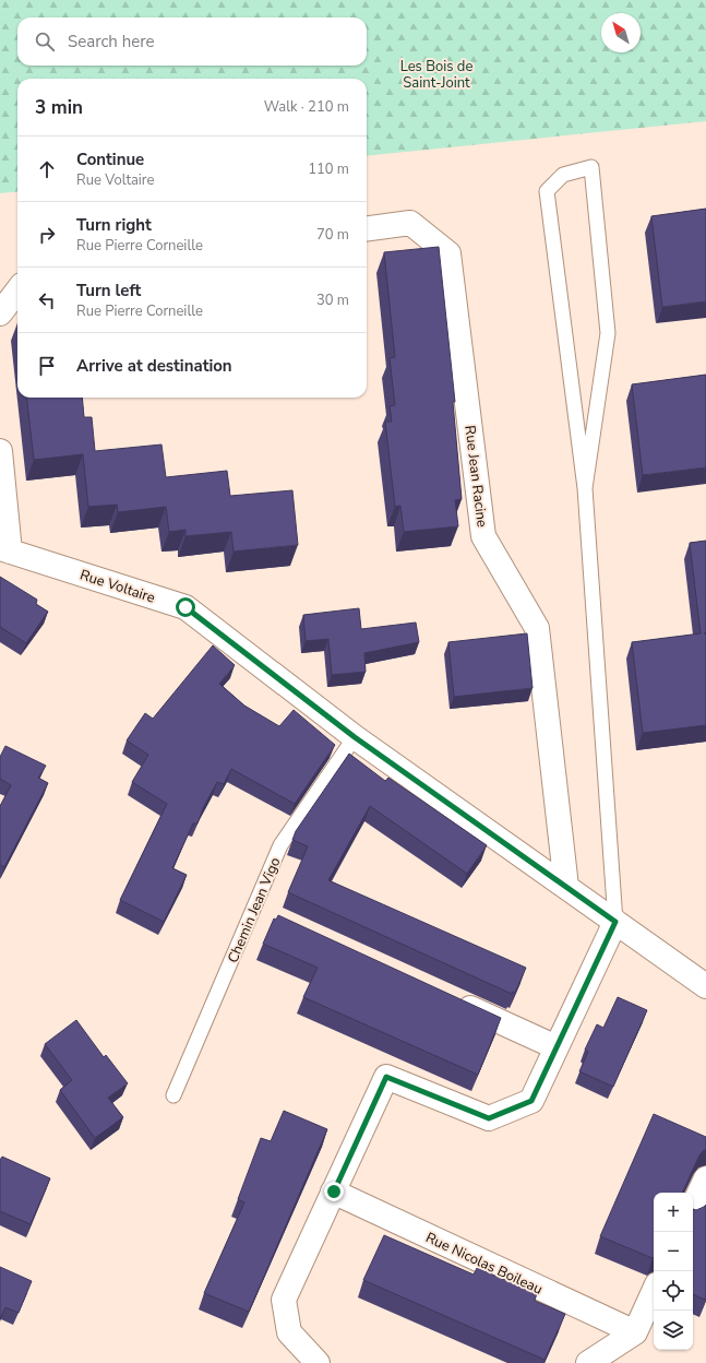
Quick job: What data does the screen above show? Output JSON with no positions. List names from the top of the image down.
{
  "streets": {
    "street": ["Rue Jean Racine", "Rue Voltaire", "Rue Nicolas Boileau"],
    "lane": ["Chemin Jean Vigo"]
  },
  "crossings": [
    ["Rue Jean Racine", "Rue Voltaire"],
    ["Rue Voltaire", "Chemin Jean Vigo"]
  ],
  "parks": ["Les Bois de Saint-Joint"],
  "north": "top left",
  "page": {
    "search": "Search here",
    "heading": ["3 min", "Walk · 210 m"],
    "list": [
      ["Continue", "Rue Voltaire", "110 m"],
      ["Turn right", "Rue Pierre Corneille", "70 m"],
      ["Turn left", "Rue Pierre Corneille", "30 m"],
      "Arrive at destination"
    ],
    "map_buttons": ["+", "−"]
  }
}
